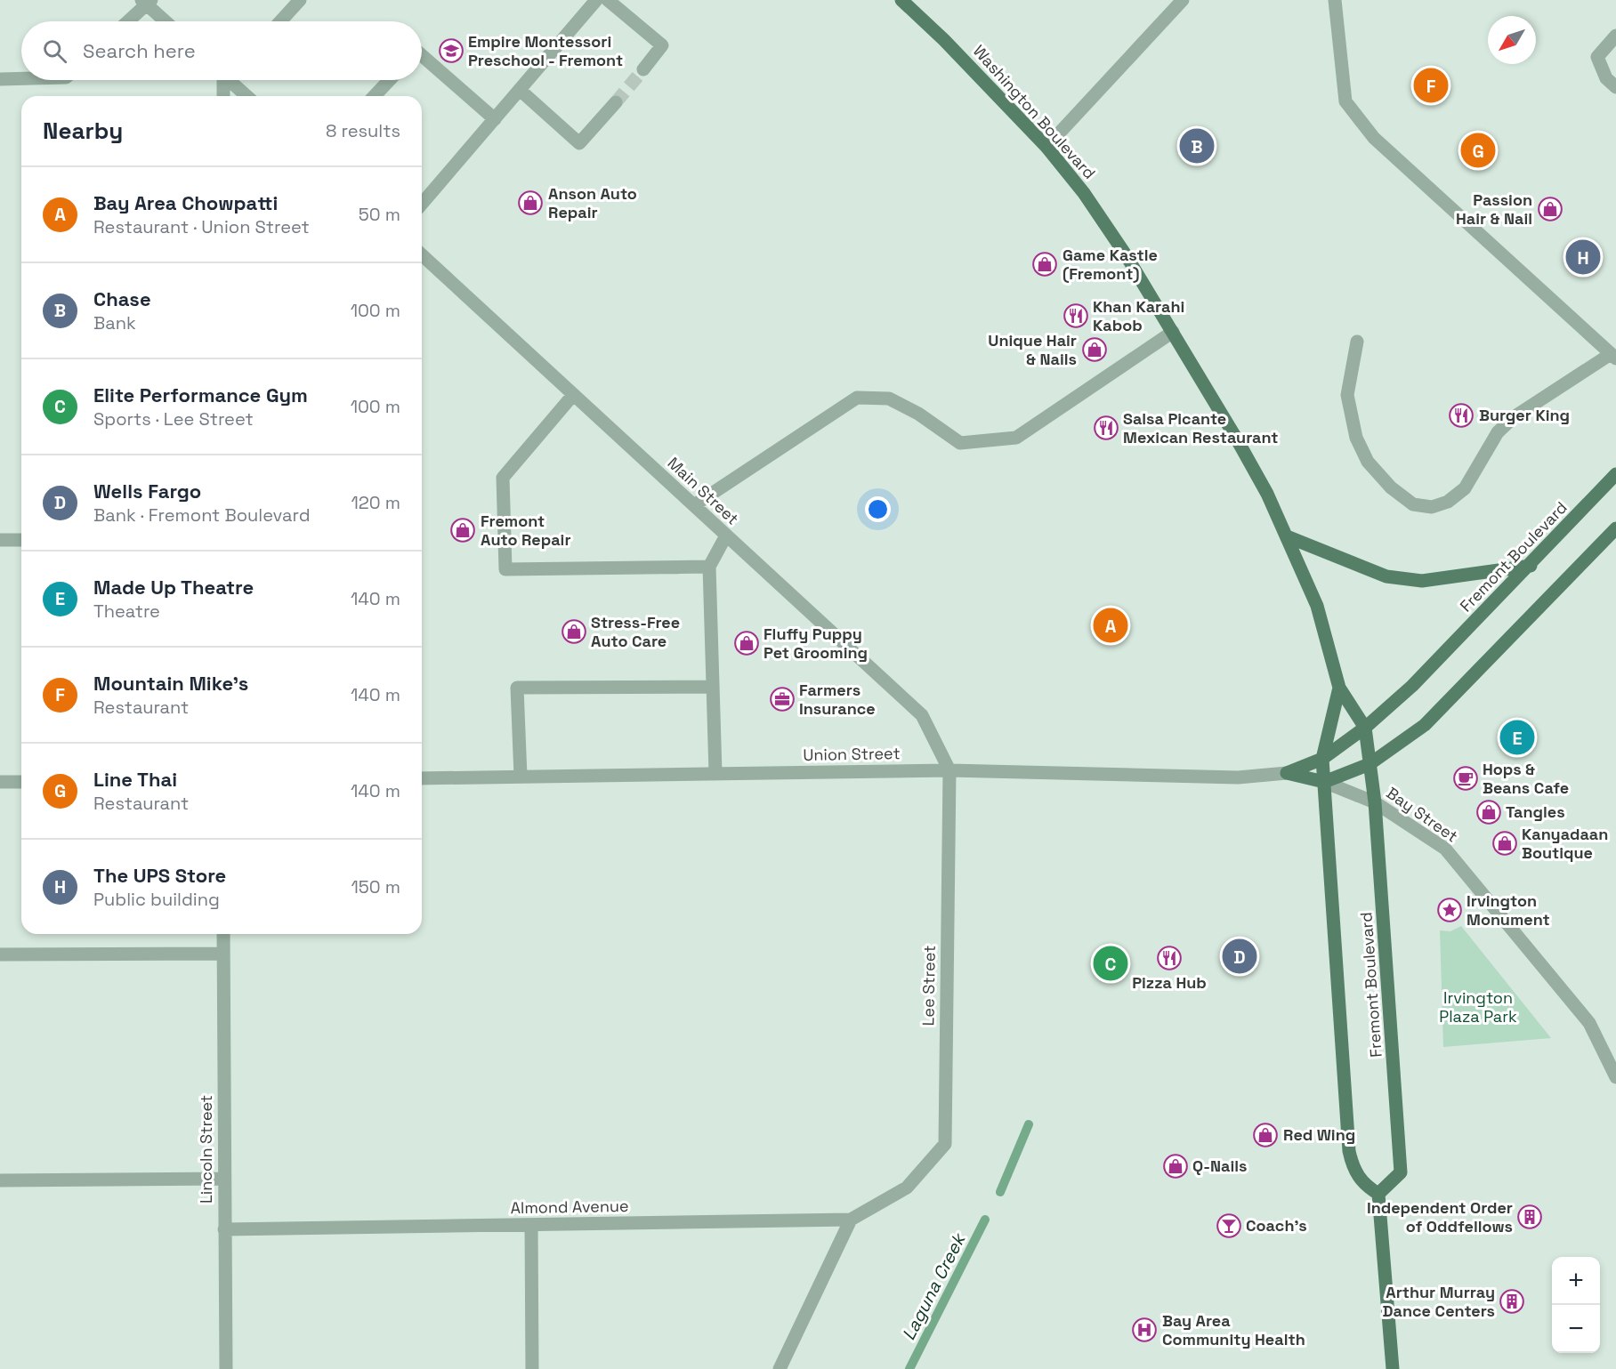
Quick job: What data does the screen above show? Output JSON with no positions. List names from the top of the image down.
{
  "streets": {
    "main road": ["Washington Boulevard", "Fremont Boulevard"],
    "street": [
      "Main Street",
      "Union Street",
      "Bay Street",
      "Lee Street",
      "Lincoln Street",
      "Almond Avenue"
    ]
  },
  "crossings": [
    ["Washington Boulevard", "Fremont Boulevard"],
    ["Main Street", "Union Street"],
    ["Main Street", "Lee Street"],
    ["Fremont Boulevard", "Union Street"],
    ["Fremont Boulevard", "Bay Street"],
    ["Union Street", "Lee Street"],
    ["Lee Street", "Almond Avenue"],
    ["Lincoln Street", "Almond Avenue"]
  ],
  "water": ["Laguna Creek"],
  "parks": ["Irvington Plaza Park"],
  "places": {
    "school or university": ["Empire Montessori Preschool - Fremont"],
    "shop": [
      "Anson Auto Repair",
      "Passion Hair & Nail",
      "Game Kastle (Fremont)",
      "Unique Hair & Nails",
      "Fremont Auto Repair",
      "Stress-Free Auto Care",
      "Fluffy Puppy Pet Grooming",
      "Tangles",
      "Kanyadaan Boutique",
      "Red Wing",
      "Q-Nails"
    ],
    "restaurant": [
      "Khan Karahi Kabob",
      "Burger King",
      "Salsa Picante Mexican Restaurant",
      "Pizza Hub"
    ],
    "office": ["Farmers Insurance"],
    "cafe": ["Hops & Beans Cafe"],
    "place": ["Irvington Monument"],
    "building": ["Independent Order of Oddfellows", "Arthur Murray Dance Centers"],
    "bar": ["Coach's"],
    "hospital": ["Bay Area Community Health"]
  },
  "north": "bottom left",
  "page": {
    "search": "Search here",
    "pins": [
      "F",
      "B",
      "G",
      "H",
      "A",
      "E",
      "D",
      "C"
    ],
    "heading": ["Nearby", "8 results"],
    "list": [
      {
        "mark": "A",
        "name": "Bay Area Chowpatti",
        "note": "Restaurant · Union Street",
        "value": "50 m"
      },
      {
        "mark": "B",
        "name": "Chase",
        "note": "Bank",
        "value": "100 m"
      },
      {
        "mark": "C",
        "name": "Elite Performance Gym",
        "note": "Sports · Lee Street",
        "value": "100 m"
      },
      {
        "mark": "D",
        "name": "Wells Fargo",
        "note": "Bank · Fremont Boulevard",
        "value": "120 m"
      },
      {
        "mark": "E",
        "name": "Made Up Theatre",
        "note": "Theatre",
        "value": "140 m"
      },
      {
        "mark": "F",
        "name": "Mountain Mike's",
        "note": "Restaurant",
        "value": "140 m"
      },
      {
        "mark": "G",
        "name": "Line Thai",
        "note": "Restaurant",
        "value": "140 m"
      },
      {
        "mark": "H",
        "name": "The UPS Store",
        "note": "Public building",
        "value": "150 m"
      }
    ],
    "map_buttons": ["+", "−"]
  }
}
